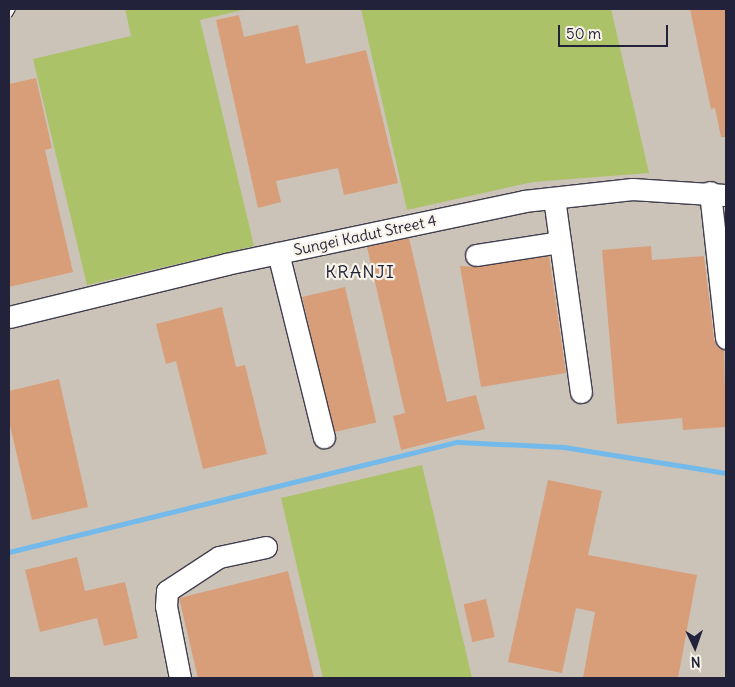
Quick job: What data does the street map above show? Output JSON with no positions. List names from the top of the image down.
{
  "streets": {
    "street": ["Sungei Kadut Street 4"]
  },
  "districts": ["KRANJI"],
  "scale_bar": "50 m",
  "north": "bottom"
}
